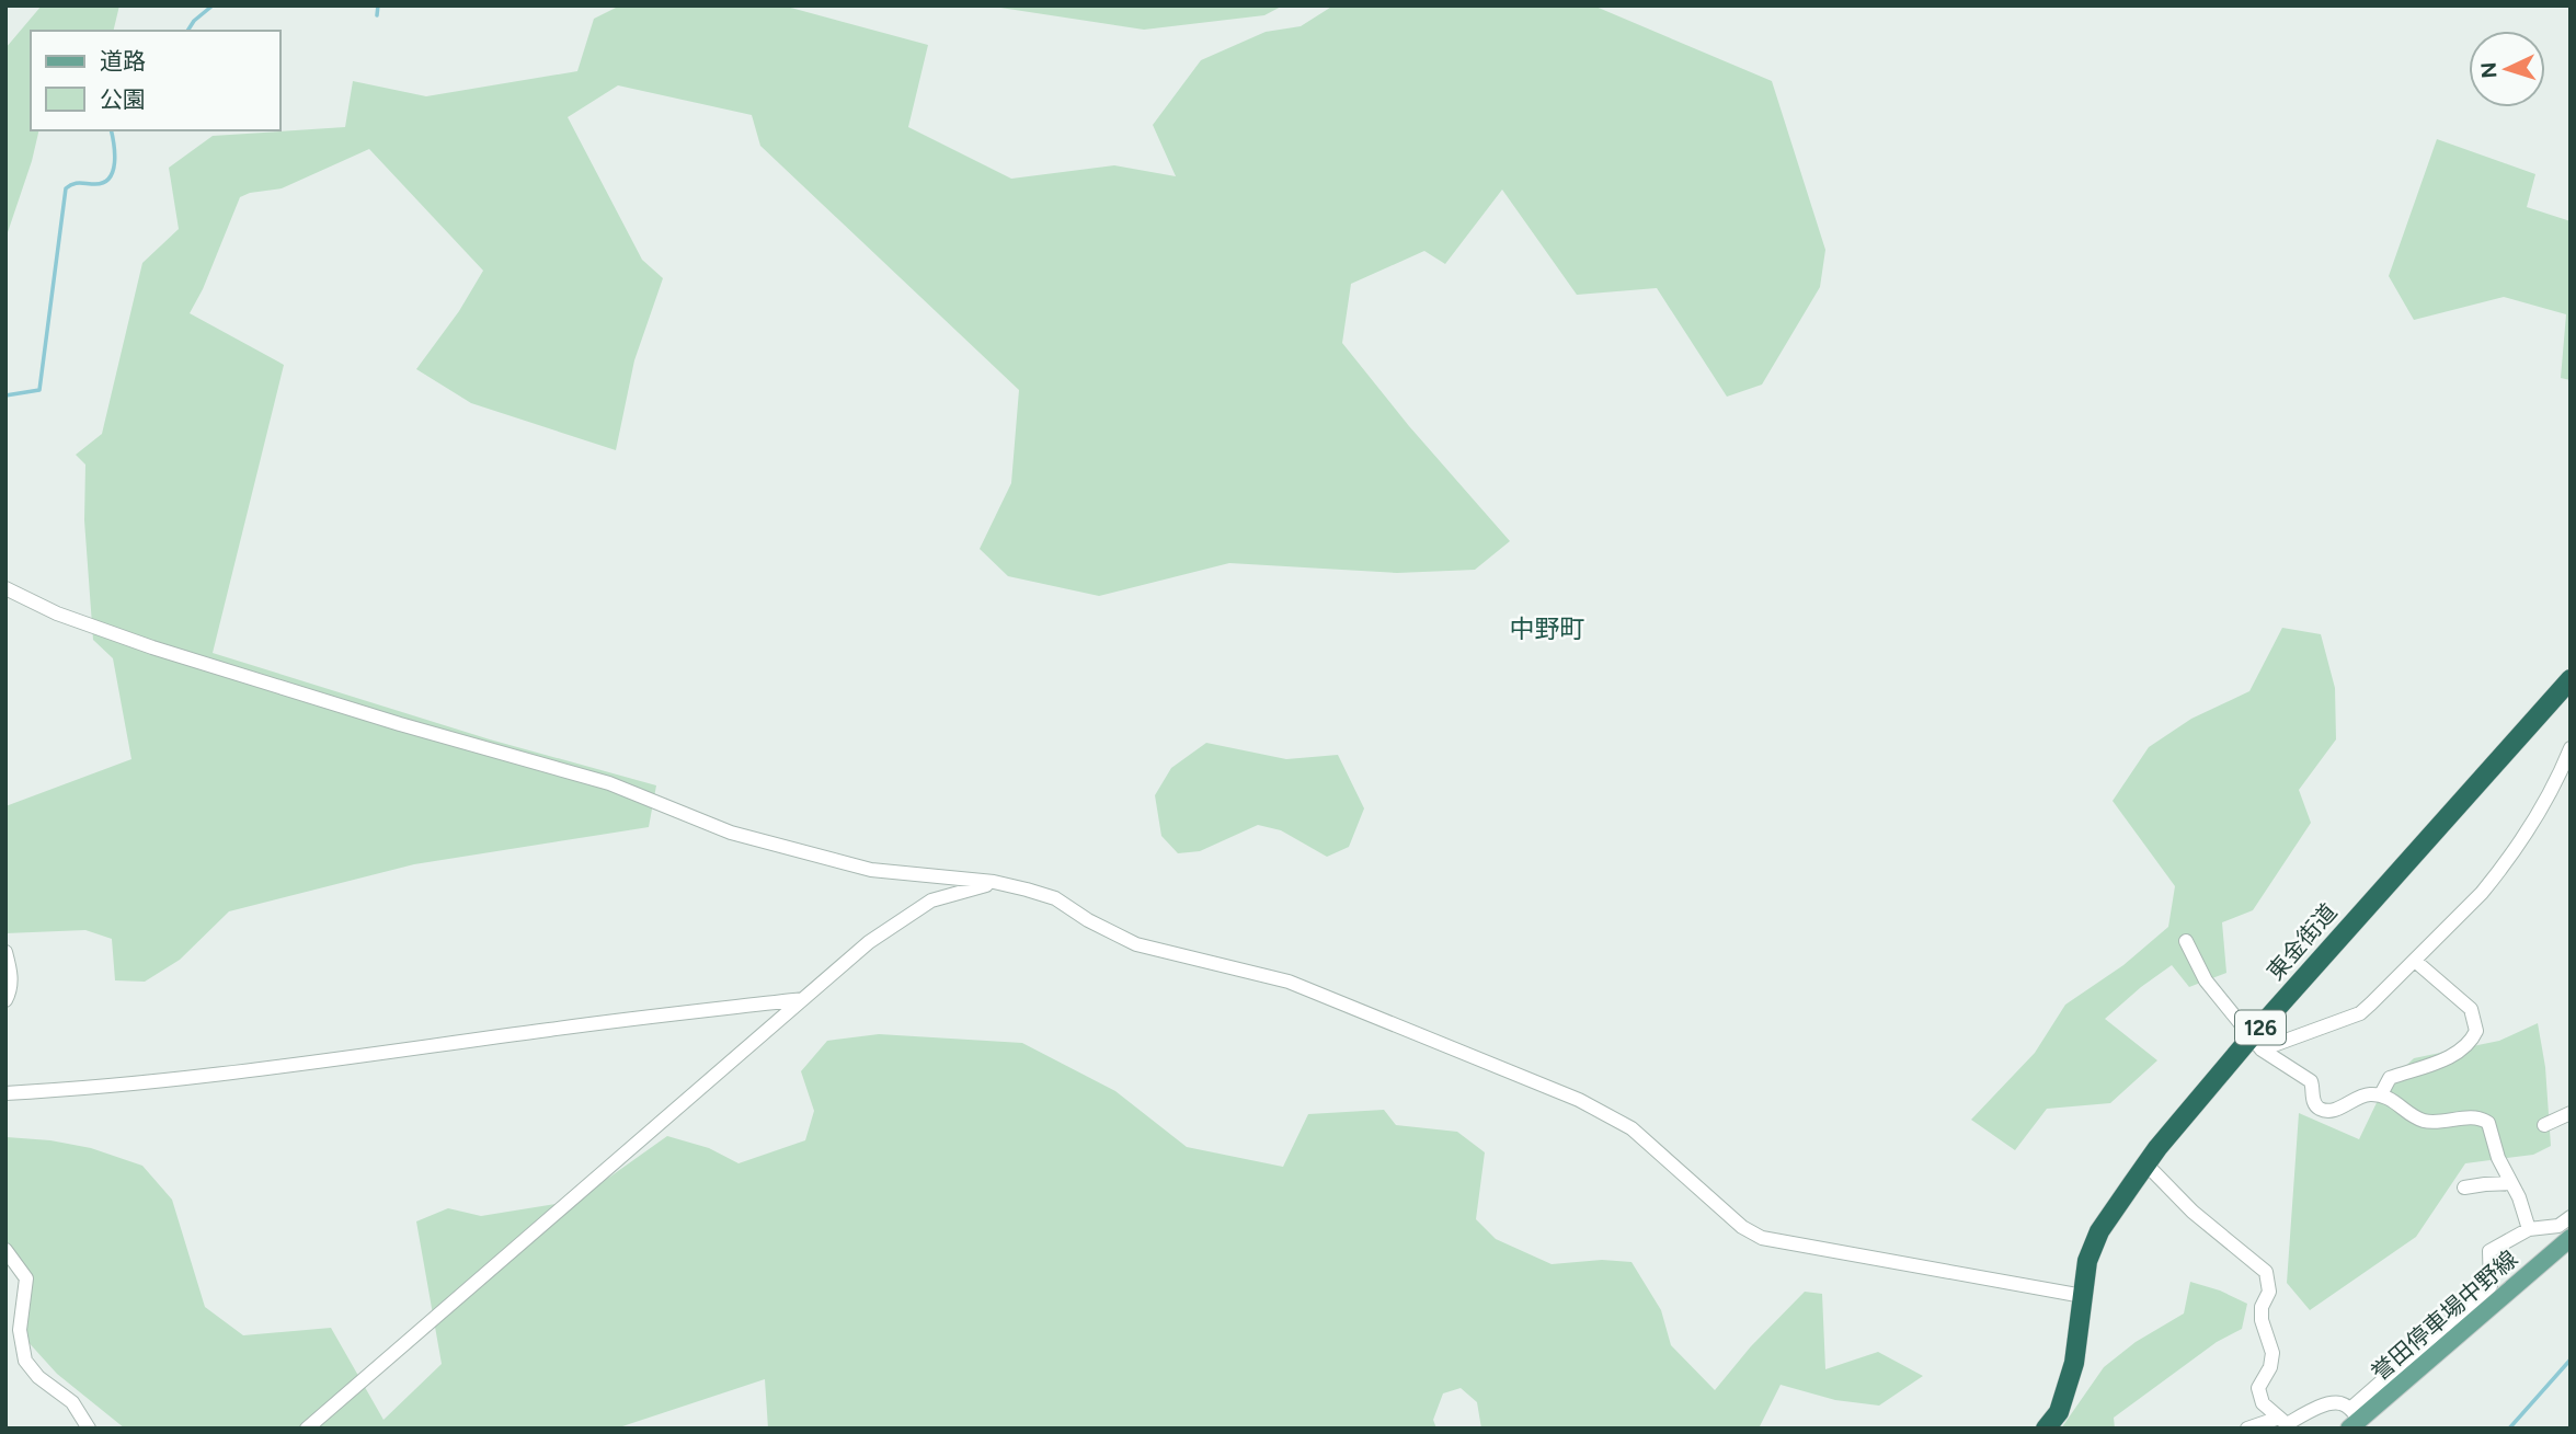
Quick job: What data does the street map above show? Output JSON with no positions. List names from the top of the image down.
{
  "streets": {
    "highway": ["東金街道", "126"],
    "main road": ["誉田停車場中野線"]
  },
  "districts": ["中野町"],
  "legend": ["道路", "公園"],
  "north": "left"
}
